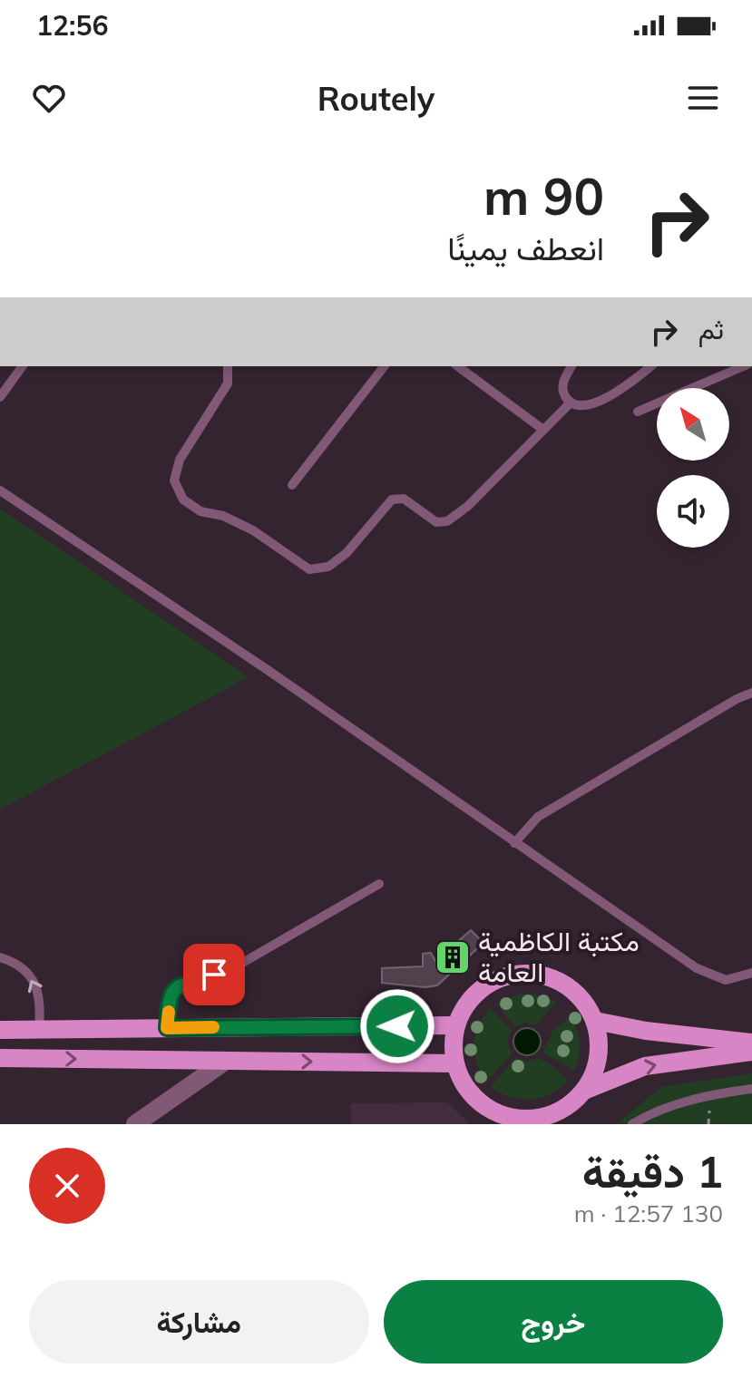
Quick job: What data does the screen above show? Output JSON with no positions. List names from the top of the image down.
{
  "places": {
    "building": ["مكتبة الكاظمية العامة"]
  },
  "north": "top left",
  "page": {
    "status": "12:56",
    "header": "Routely",
    "turn": ["90 m", "انعطف يمينًا"],
    "then": "ثم",
    "heading": ["1 دقيقة", "130 m · 12:57"],
    "buttons": ["خروج", "مشاركة"]
  }
}
